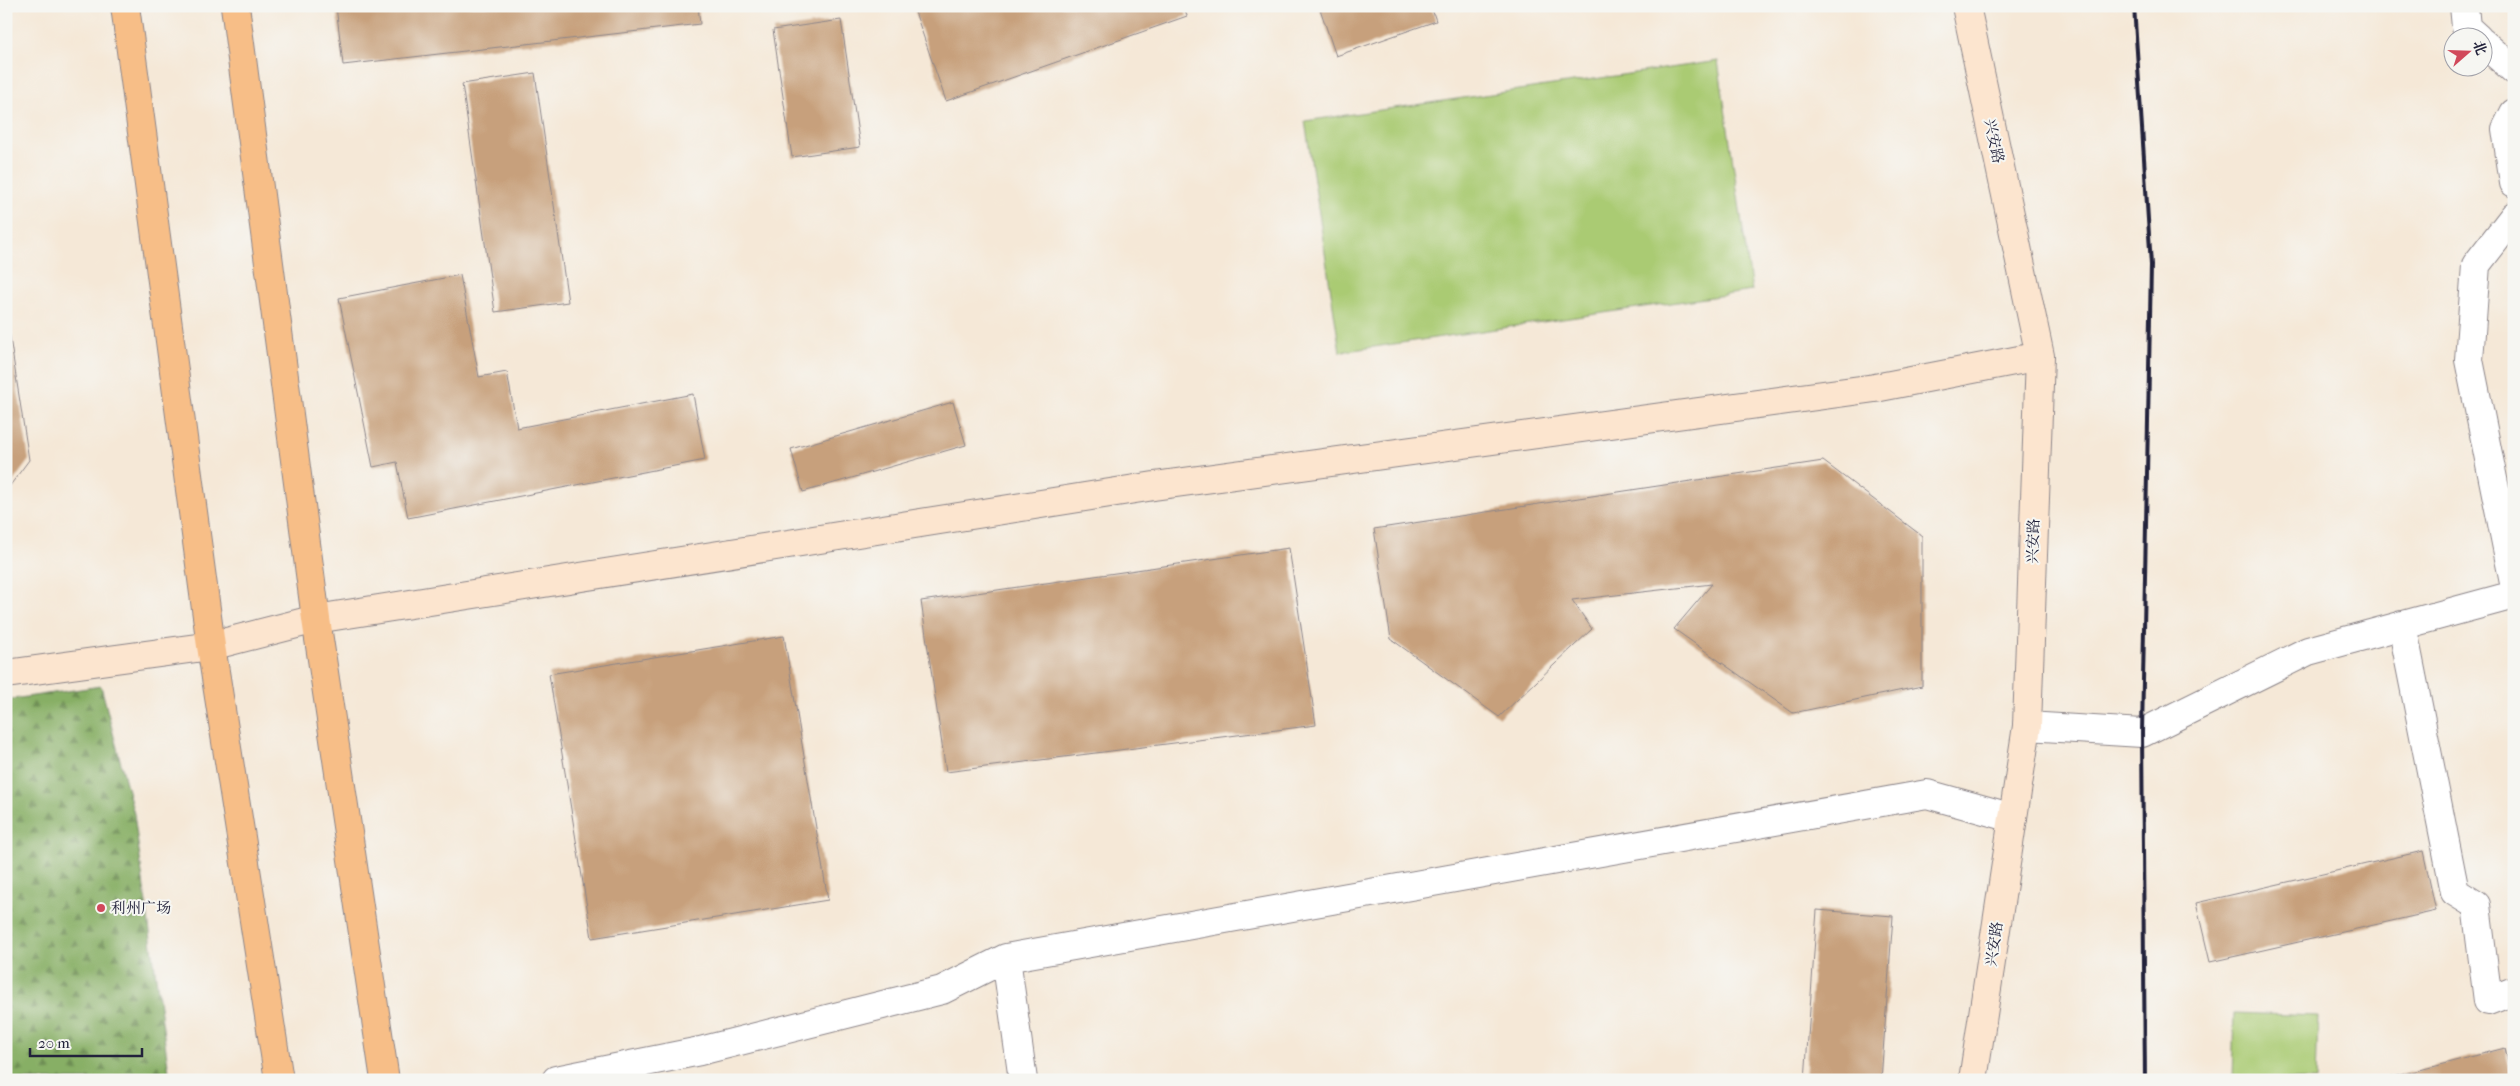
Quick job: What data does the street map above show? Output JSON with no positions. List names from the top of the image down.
{
  "streets": {
    "street": ["兴安路"]
  },
  "places": ["利州广场"],
  "scale_bar": "20 m",
  "north": "right"
}
